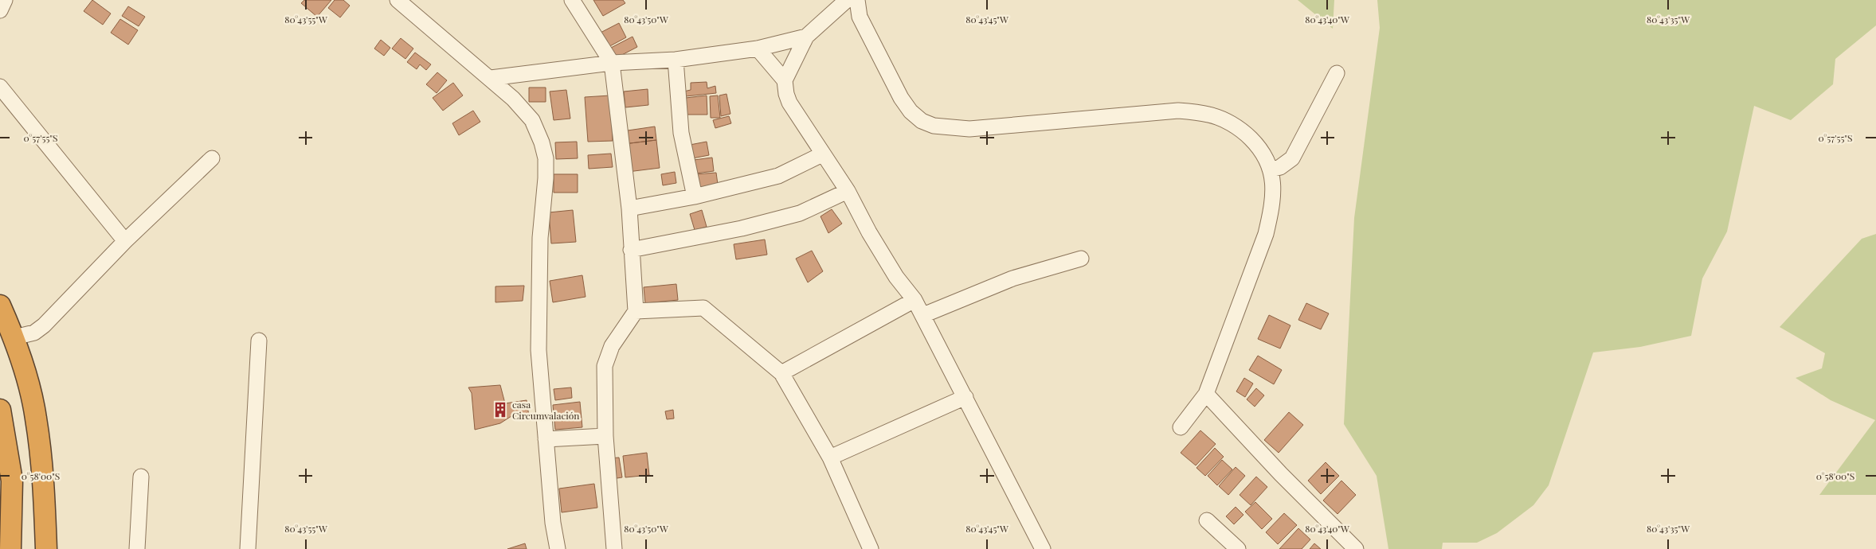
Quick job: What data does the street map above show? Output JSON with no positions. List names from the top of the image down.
{
  "places": {
    "building": ["casa Circumvalación"]
  },
  "coordinates": [
    "80°43'55\"W",
    "80°43'50\"W",
    "80°43'45\"W",
    "80°43'40\"W",
    "80°43'35\"W",
    "0°57'55\"S",
    "0°58'00\"S"
  ]
}
